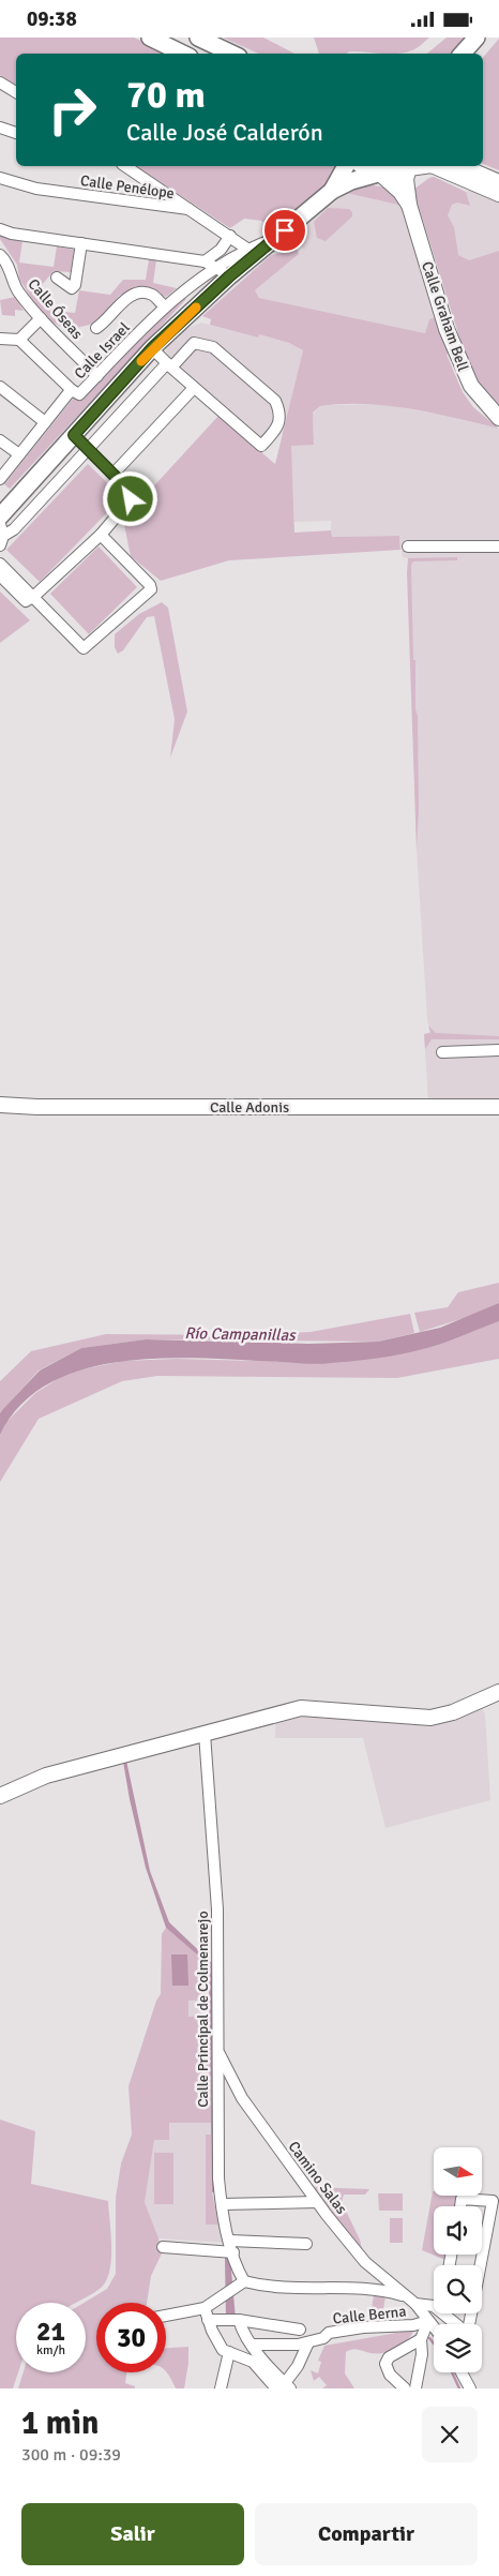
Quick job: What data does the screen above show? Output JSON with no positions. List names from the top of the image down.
{
  "streets": {
    "street": [
      "Calle Penélope",
      "Calle Óseas",
      "Calle Graham Bell",
      "Calle Israel",
      "Calle Adonis",
      "Calle Principal de Colmenarejo",
      "Camino Salas",
      "Calle Berna"
    ]
  },
  "crossings": [
    ["Calle Óseas", "Calle Israel"],
    ["Calle Principal de Colmenarejo", "Camino Salas"]
  ],
  "water": ["Río Campanillas"],
  "north": "right",
  "page": {
    "status": "09:38",
    "turn": ["70 m", "Calle José Calderón"],
    "speed": "21 km/h",
    "limit": "30",
    "heading": ["1 min", "300 m · 09:39"],
    "buttons": ["Salir", "Compartir"]
  }
}
